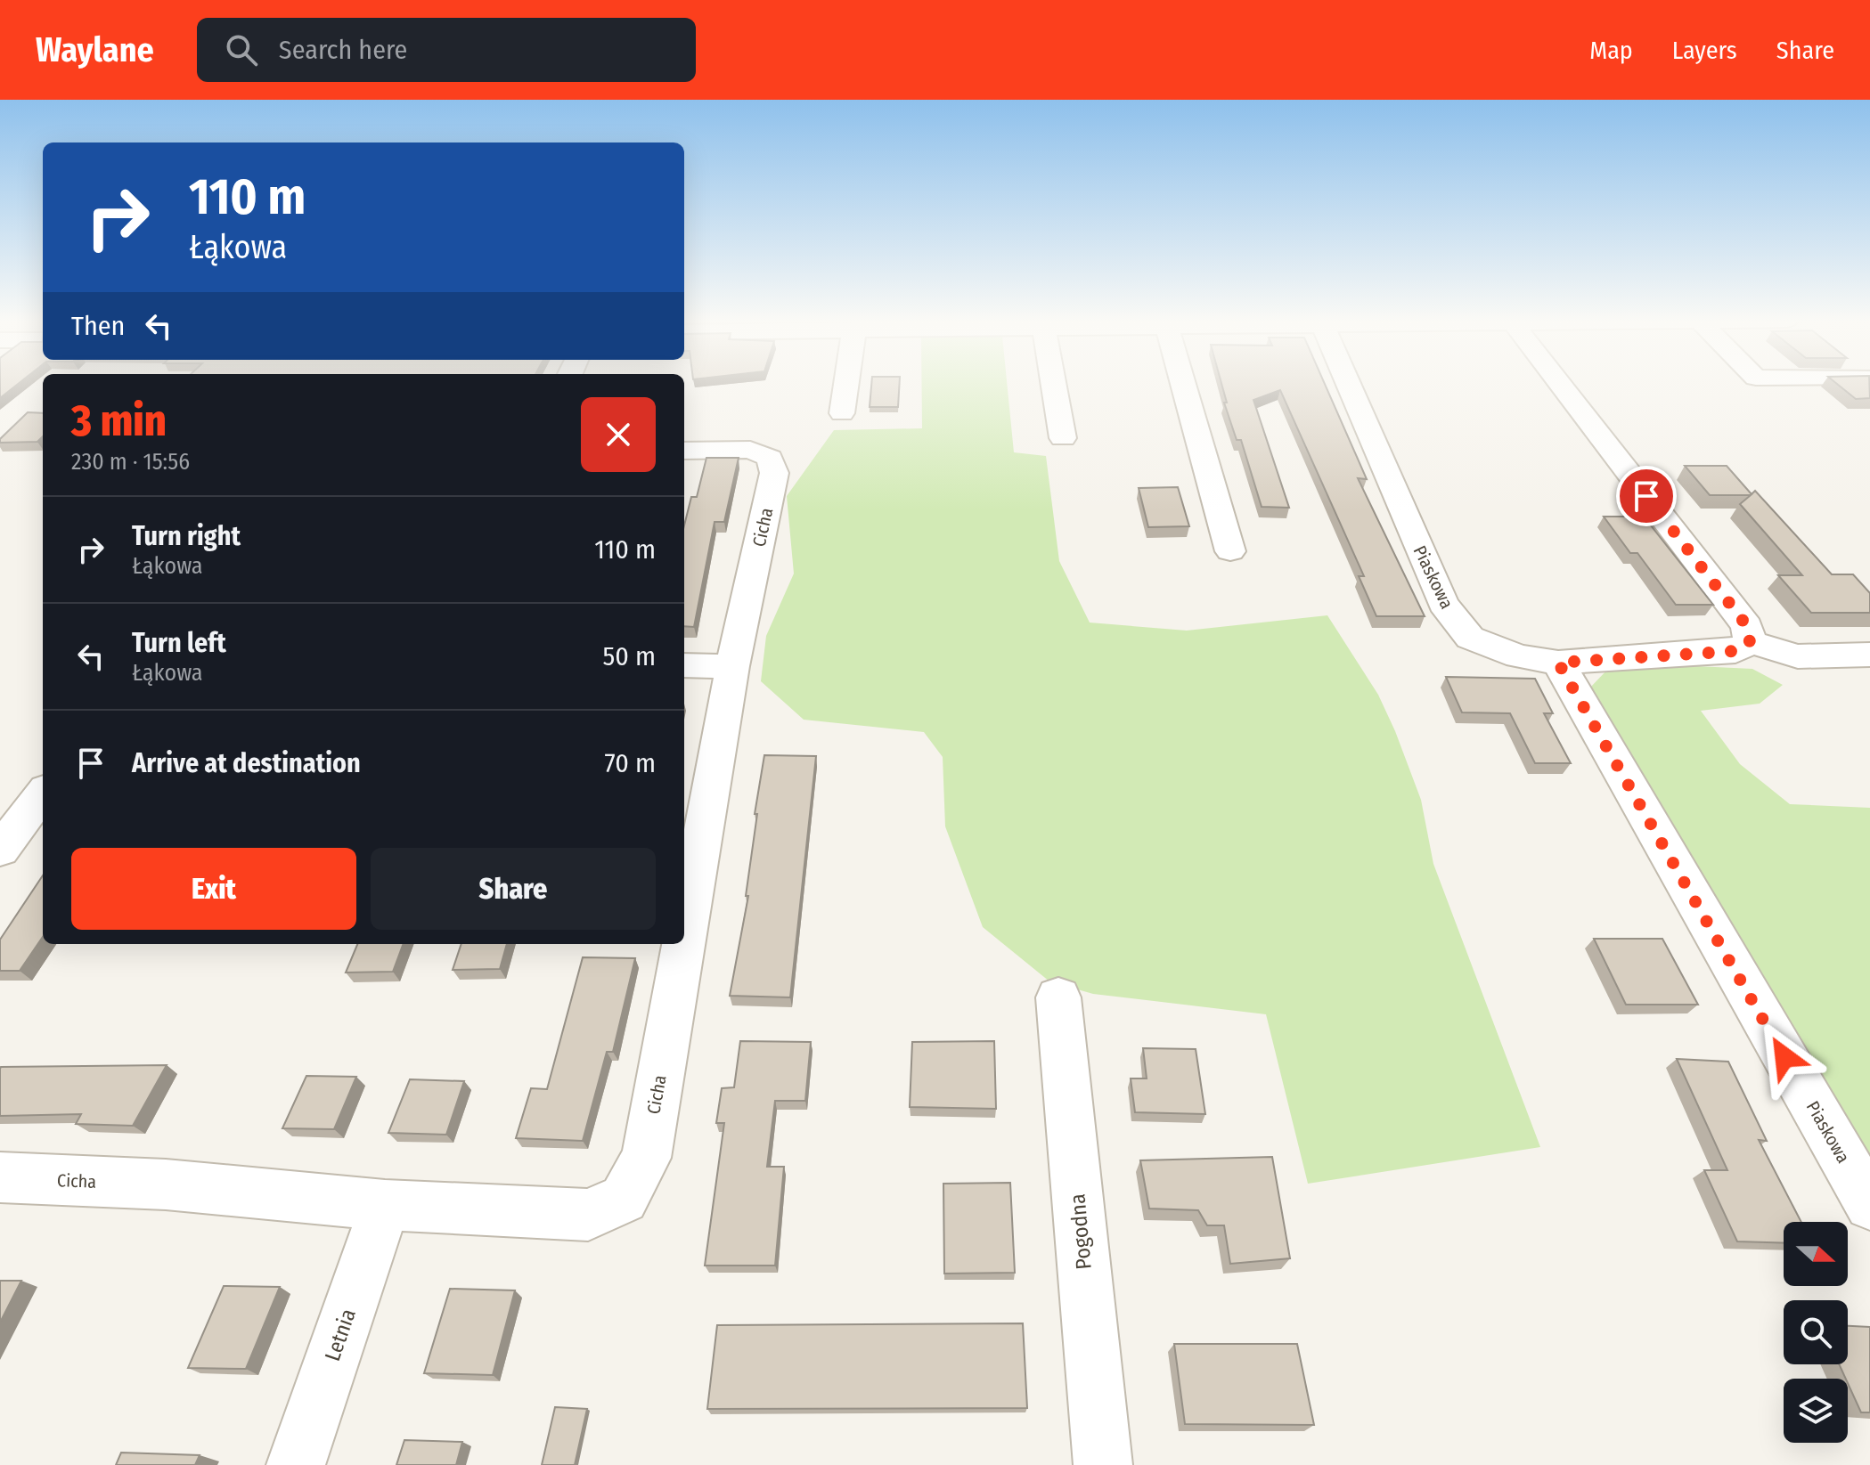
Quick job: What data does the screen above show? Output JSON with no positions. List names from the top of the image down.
{
  "streets": {
    "street": [
      "Cicha",
      "Piaskowa",
      "Pogodna",
      "Letnia"
    ]
  },
  "crossings": [
    ["Cicha", "Letnia"]
  ],
  "north": "right",
  "page": {
    "header": "Waylane",
    "search": "Search here",
    "nav": ["Map", "Layers", "Share"],
    "turn": ["110 m", "Łąkowa"],
    "then": "Then",
    "heading": ["3 min", "230 m · 15:56"],
    "list": [
      {
        "name": "Turn right",
        "note": "Łąkowa",
        "value": "110 m"
      },
      {
        "name": "Turn left",
        "note": "Łąkowa",
        "value": "50 m"
      },
      {
        "name": "Arrive at destination",
        "value": "70 m"
      }
    ],
    "buttons": ["Exit", "Share"]
  }
}
